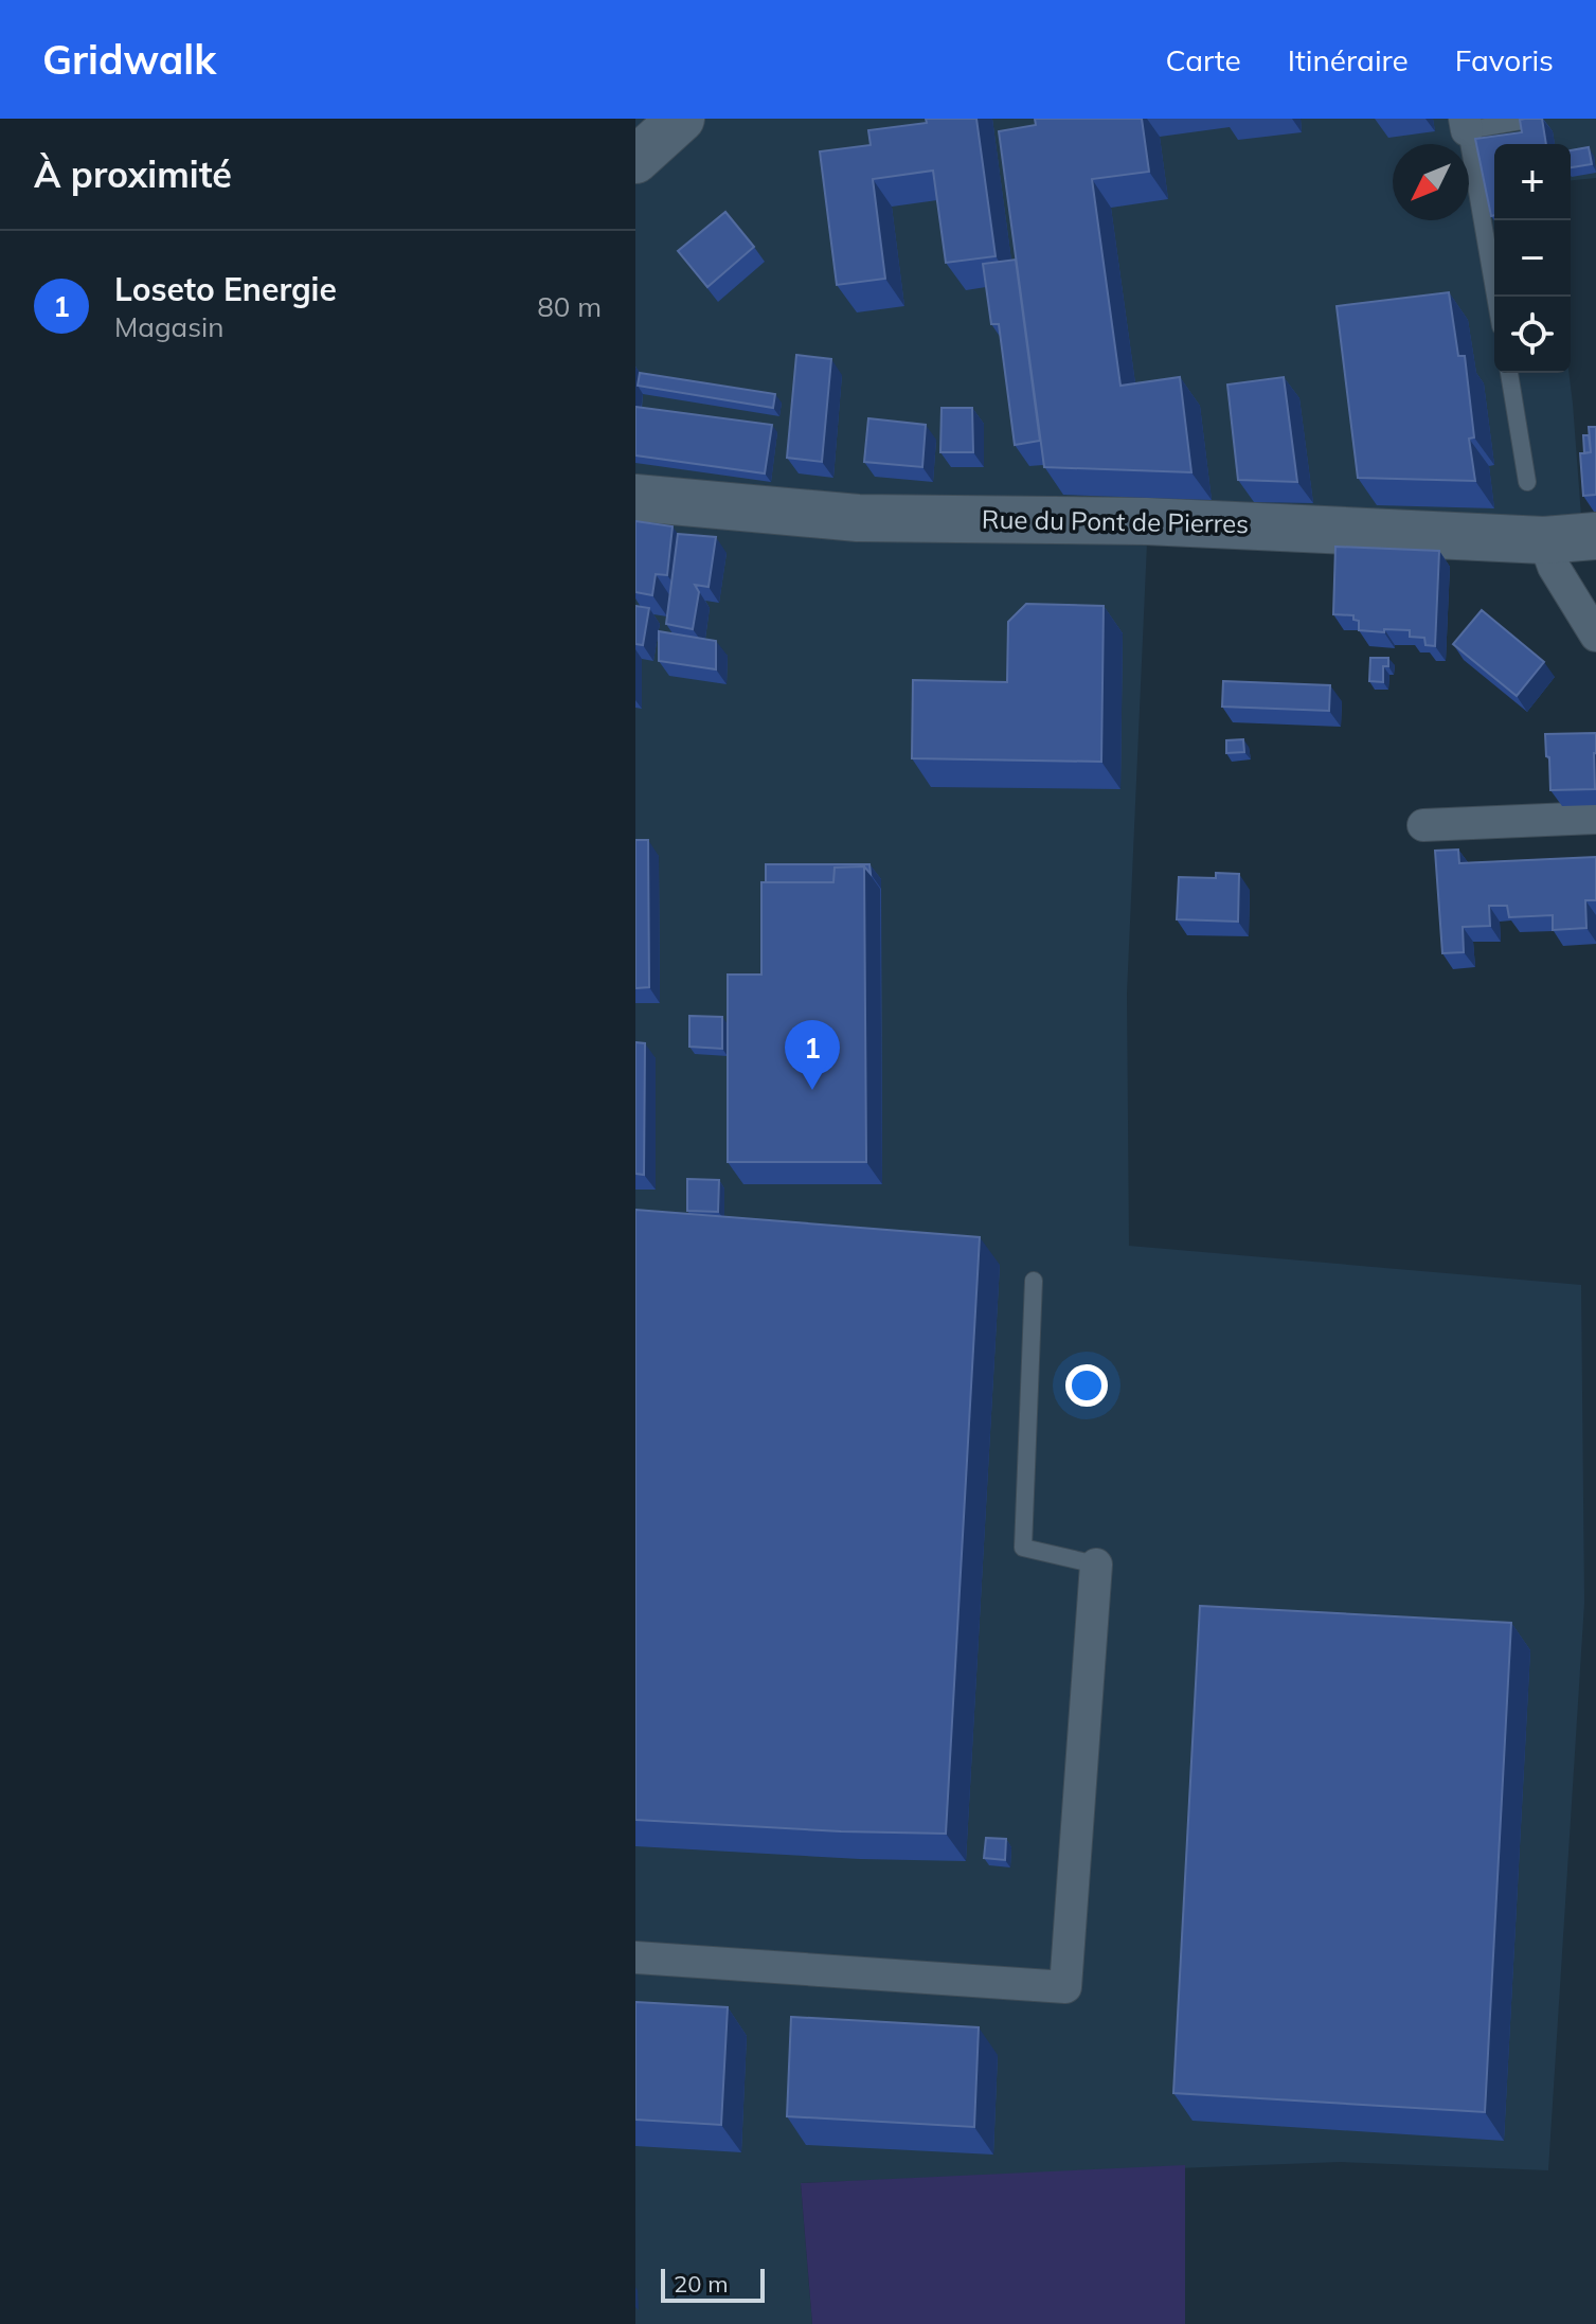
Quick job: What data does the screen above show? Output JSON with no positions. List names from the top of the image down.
{
  "streets": {
    "street": ["Rue du Pont de Pierres"]
  },
  "scale_bar": "20 m",
  "north": "bottom left",
  "page": {
    "header": "Gridwalk",
    "nav": ["Carte", "Itinéraire", "Favoris"],
    "heading": "À proximité",
    "map_buttons": ["+", "−"],
    "list": [
      {
        "mark": "1",
        "name": "Loseto Energie",
        "note": "Magasin",
        "value": "80 m"
      }
    ],
    "pins": "1",
    "scale": "20 m"
  }
}
